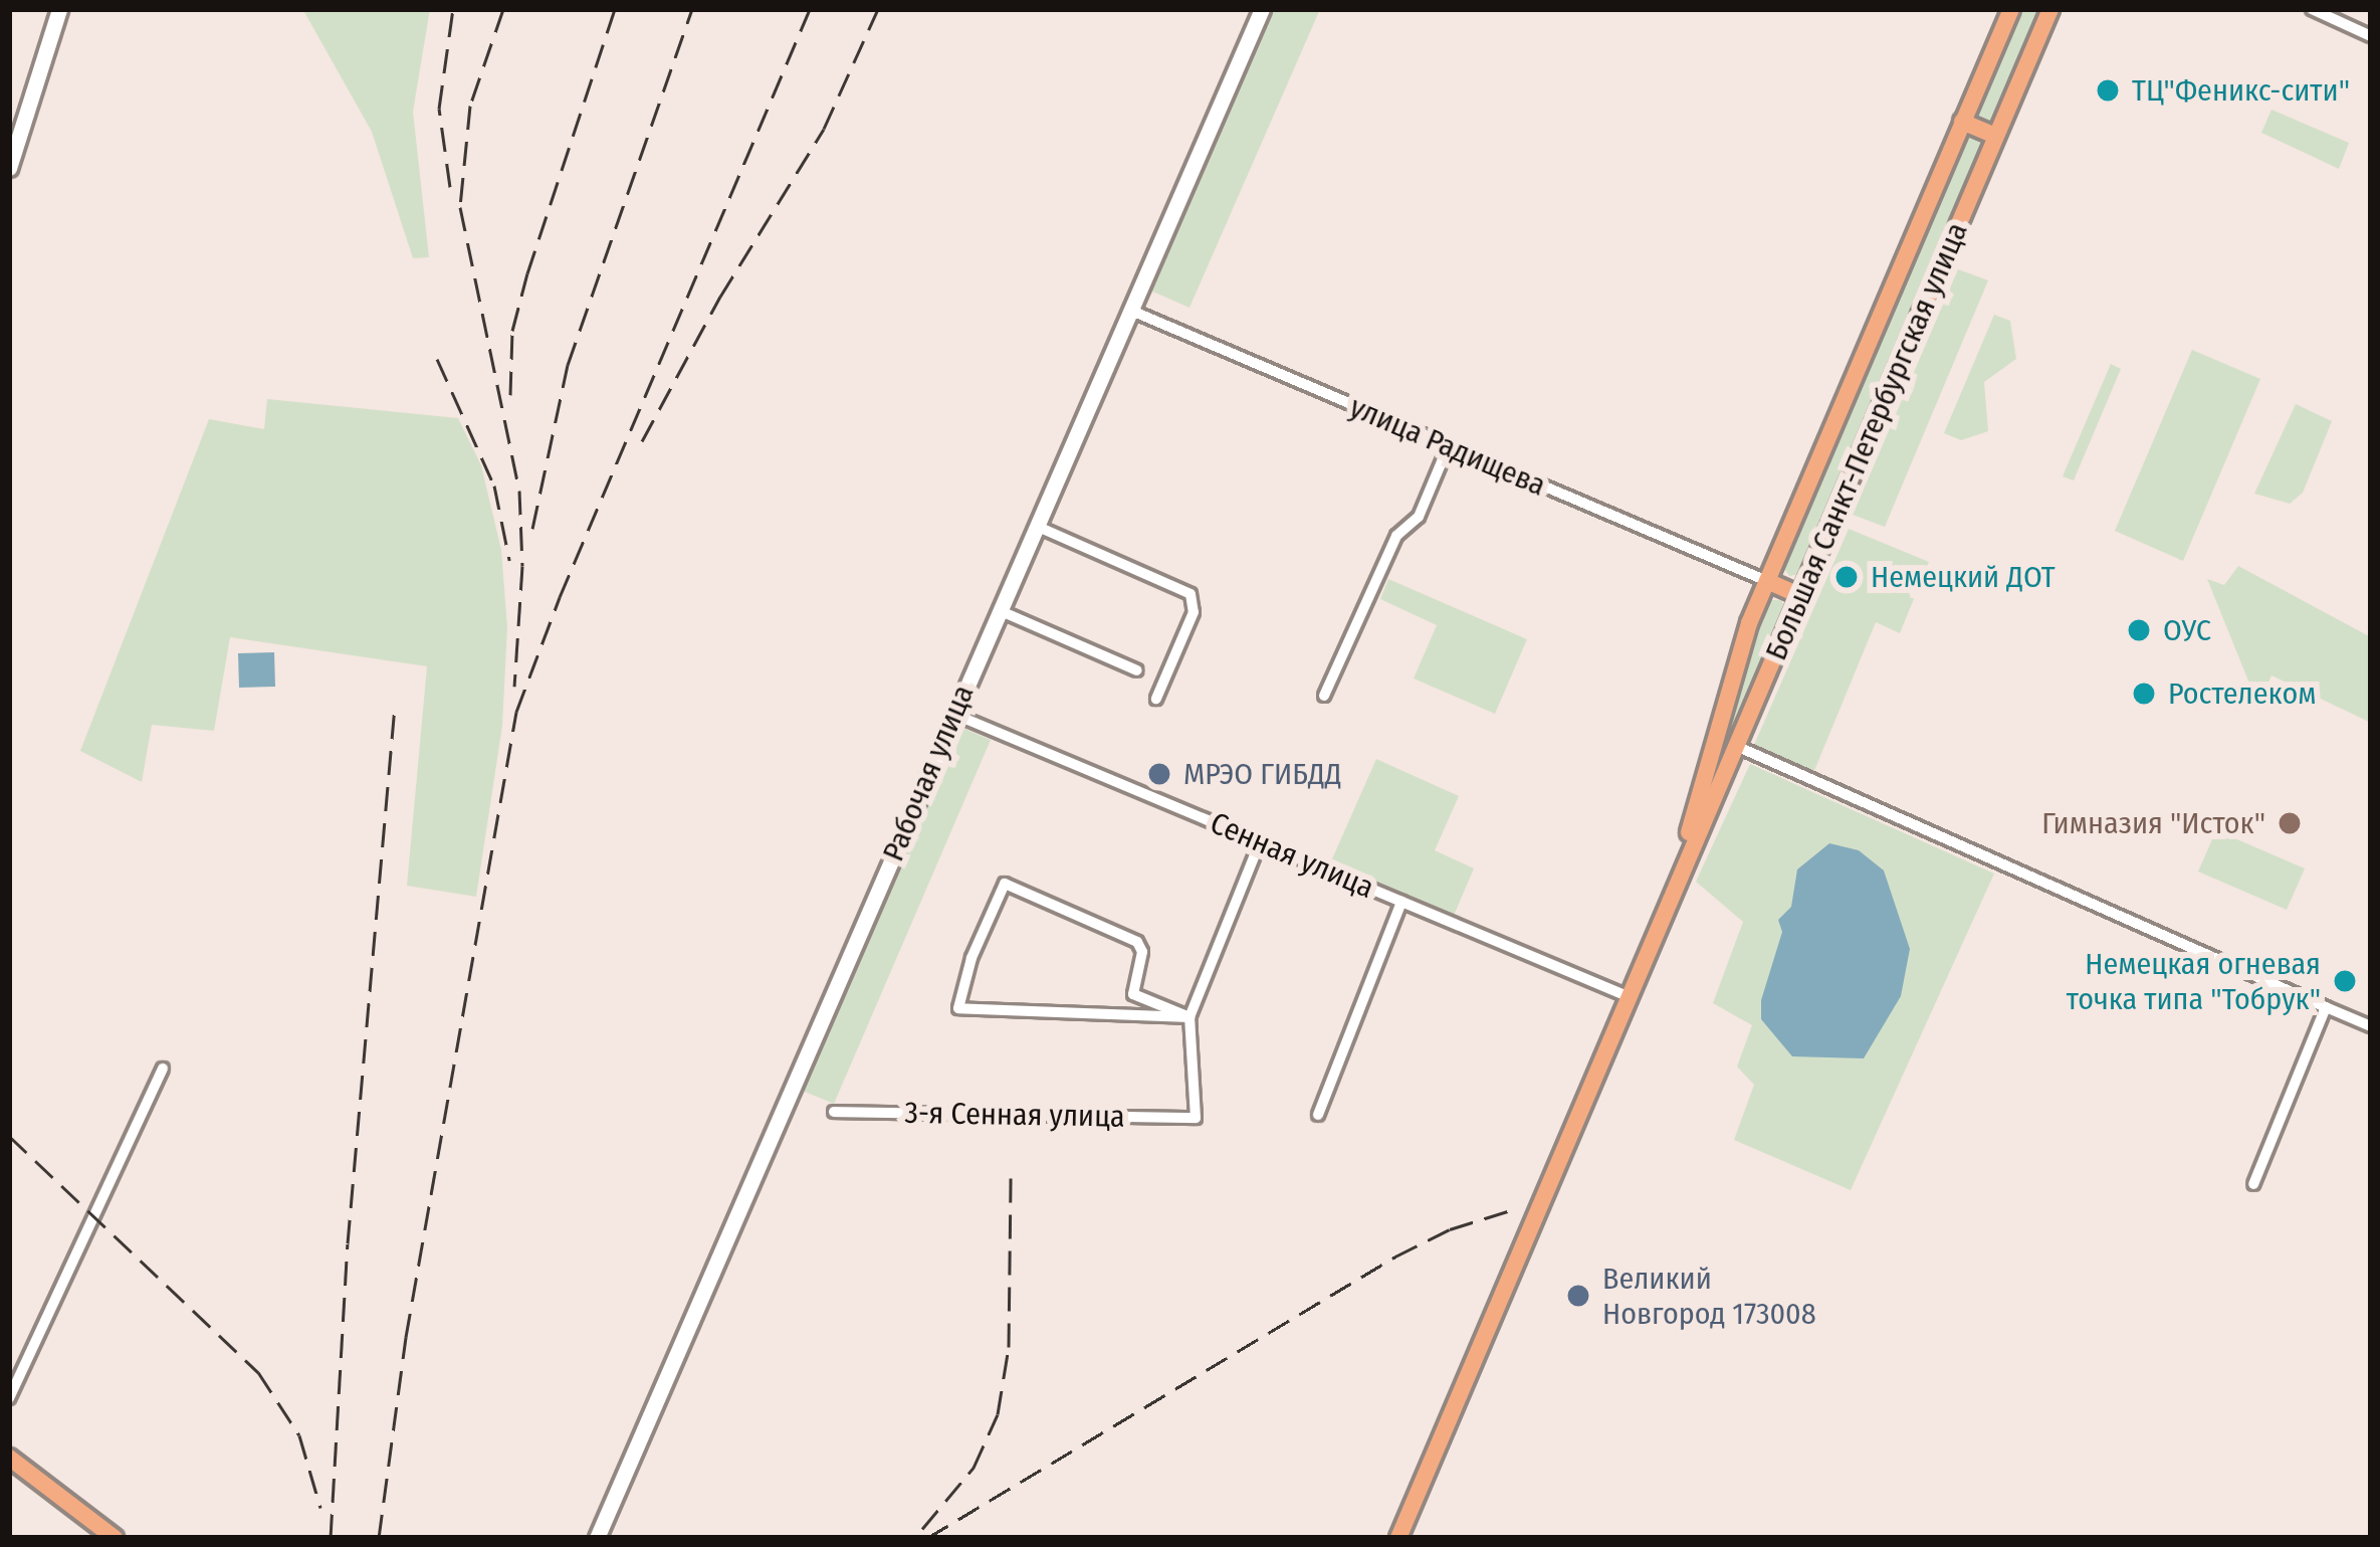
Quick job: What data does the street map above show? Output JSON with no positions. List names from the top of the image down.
{
  "streets": {
    "main road": ["Большая Санкт-Петербургская улица", "Рабочая улица"],
    "street": ["улица Радищева", "Сенная улица", "3-я Сенная улица"]
  },
  "crossings": [
    ["Большая Санкт-Петербургская улица", "улица Радищева"],
    ["Большая Санкт-Петербургская улица", "Сенная улица"],
    ["улица Радищева", "Рабочая улица"],
    ["Рабочая улица", "Сенная улица"]
  ],
  "places": [
    "ТЦ\"Феникс-сити\"",
    "Немецкий ДОТ",
    "ОУС",
    "Ростелеком",
    "МРЭО ГИБДД",
    "Гимназия \"Исток\"",
    "Немецкая огневая точка типа \"Тобрук\"",
    "Великий Новгород 173008"
  ]
}
